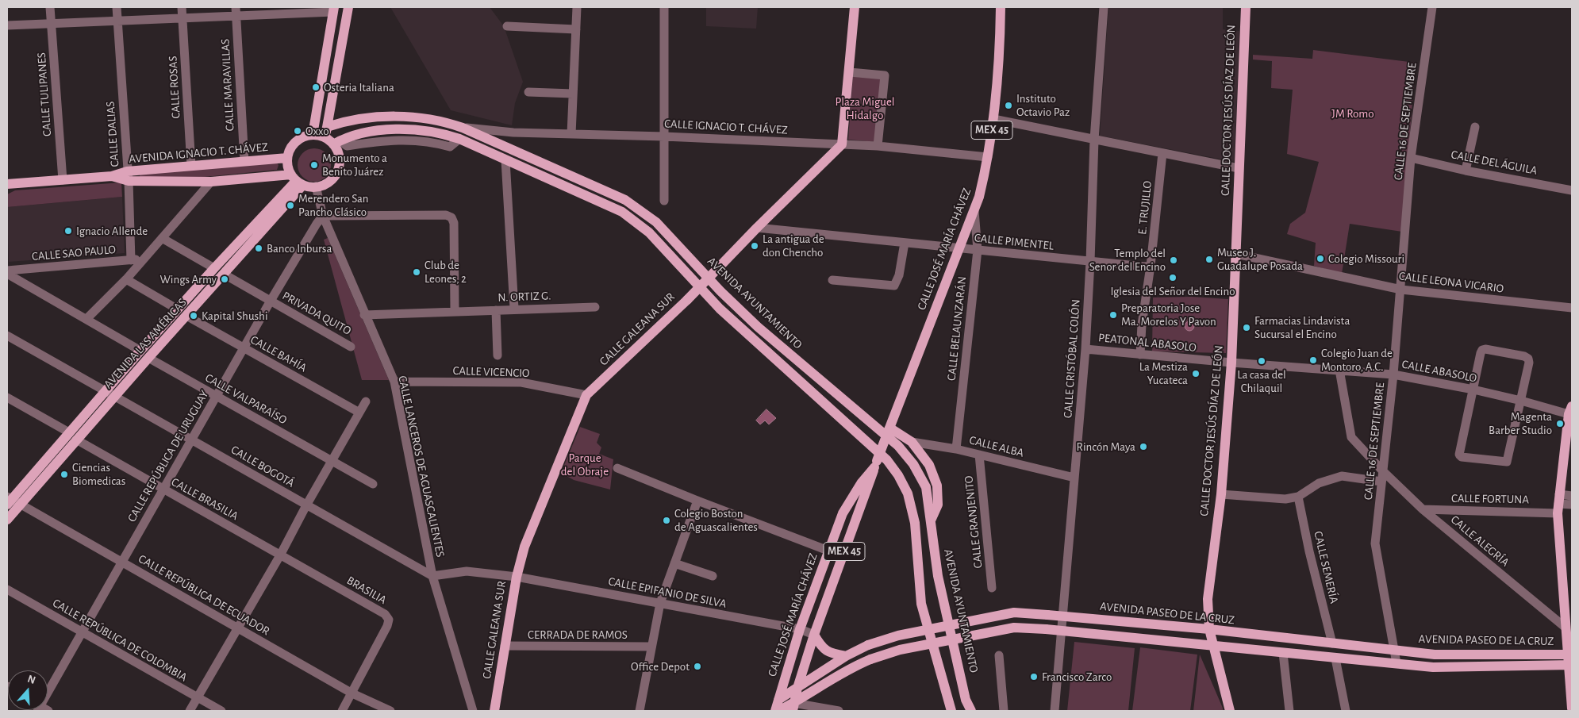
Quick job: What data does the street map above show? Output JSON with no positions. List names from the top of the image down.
{
  "streets": {
    "main road": [
      "CALLE DOCTOR JESÚS DÍAZ DE LEÓN",
      "MEX 45",
      "AVENIDA IGNACIO T. CHÁVEZ",
      "CALLE JOSÉ MARÍA CHÁVEZ",
      "AVENIDA AYUNTAMIENTO",
      "CALLE GALEANA SUR",
      "AVENIDA LAS AMÉRICAS",
      "AVENIDA PASEO DE LA CRUZ"
    ],
    "street": [
      "CALLE MARAVILLAS",
      "CALLE ROSAS",
      "CALLE TULIPANES",
      "CALLE 16 DE SEPTIEMBRE",
      "CALLE IGNACIO T. CHÁVEZ",
      "CALLE DALIAS",
      "CALLE DEL ÁGUILA",
      "E. TRUJILLO",
      "CALLE PIMENTEL",
      "CALLE SAO PAULO",
      "CALLE LEONA VICARIO",
      "N. ORTIZ G.",
      "PRIVADA QUITO",
      "CALLE BELAUNZARÁN",
      "PEATONAL ABASOLO",
      "CALLE BAHÍA",
      "CALLE CRISTÓBAL COLÓN",
      "CALLE ABASOLO",
      "CALLE VICENCIO",
      "CALLE VALPARAÍSO",
      "CALLE ALBA",
      "CALLE REPÚBLICA DE URUGUAY",
      "CALLE BOGOTÁ",
      "CALLE LANCEROS DE AGUASCALIENTES",
      "CALLE BRASILIA",
      "CALLE FORTUNA",
      "CALLE GRANJENITO",
      "CALLE ALEGRÍA",
      "CALLE SEMERÍA",
      "BRASILIA",
      "CALLE EPIFANIO DE SILVA",
      "CALLE REPÚBLICA DE ECUADOR",
      "CERRADA DE RAMOS",
      "CALLE REPÚBLICA DE COLOMBIA"
    ]
  },
  "crossings": [
    ["CALLE MARAVILLAS", "AVENIDA IGNACIO T. CHÁVEZ"],
    ["CALLE ROSAS", "AVENIDA IGNACIO T. CHÁVEZ"],
    ["CALLE TULIPANES", "AVENIDA IGNACIO T. CHÁVEZ"],
    ["CALLE DOCTOR JESÚS DÍAZ DE LEÓN", "CALLE LEONA VICARIO"],
    ["CALLE DOCTOR JESÚS DÍAZ DE LEÓN", "PEATONAL ABASOLO"],
    ["CALLE DOCTOR JESÚS DÍAZ DE LEÓN", "CALLE ABASOLO"],
    ["CALLE DOCTOR JESÚS DÍAZ DE LEÓN", "AVENIDA PASEO DE LA CRUZ"],
    ["CALLE 16 DE SEPTIEMBRE", "CALLE DEL ÁGUILA"],
    ["CALLE 16 DE SEPTIEMBRE", "CALLE LEONA VICARIO"],
    ["CALLE 16 DE SEPTIEMBRE", "CALLE ABASOLO"],
    ["CALLE 16 DE SEPTIEMBRE", "CALLE ALEGRÍA"],
    ["CALLE 16 DE SEPTIEMBRE", "AVENIDA PASEO DE LA CRUZ"],
    ["CALLE IGNACIO T. CHÁVEZ", "CALLE JOSÉ MARÍA CHÁVEZ"],
    ["CALLE IGNACIO T. CHÁVEZ", "AVENIDA AYUNTAMIENTO"],
    ["CALLE IGNACIO T. CHÁVEZ", "CALLE GALEANA SUR"],
    ["CALLE DALIAS", "AVENIDA IGNACIO T. CHÁVEZ"],
    ["CALLE DALIAS", "CALLE SAO PAULO"],
    ["AVENIDA IGNACIO T. CHÁVEZ", "AVENIDA LAS AMÉRICAS"],
    ["AVENIDA IGNACIO T. CHÁVEZ", "CALLE LANCEROS DE AGUASCALIENTES"],
    ["E. TRUJILLO", "CALLE PIMENTEL"],
    ["E. TRUJILLO", "PEATONAL ABASOLO"],
    ["CALLE PIMENTEL", "CALLE JOSÉ MARÍA CHÁVEZ"],
    ["CALLE PIMENTEL", "CALLE BELAUNZARÁN"],
    ["CALLE PIMENTEL", "CALLE GALEANA SUR"],
    ["CALLE PIMENTEL", "CALLE CRISTÓBAL COLÓN"],
    ["CALLE JOSÉ MARÍA CHÁVEZ", "CALLE BELAUNZARÁN"],
    ["CALLE JOSÉ MARÍA CHÁVEZ", "CALLE EPIFANIO DE SILVA"],
    ["CALLE JOSÉ MARÍA CHÁVEZ", "AVENIDA PASEO DE LA CRUZ"],
    ["N. ORTIZ G.", "CALLE LANCEROS DE AGUASCALIENTES"],
    ["PRIVADA QUITO", "AVENIDA LAS AMÉRICAS"],
    ["PRIVADA QUITO", "CALLE REPÚBLICA DE URUGUAY"],
    ["CALLE BELAUNZARÁN", "CALLE ALBA"],
    ["CALLE GALEANA SUR", "CALLE VICENCIO"],
    ["CALLE GALEANA SUR", "CALLE EPIFANIO DE SILVA"],
    ["CALLE GALEANA SUR", "CERRADA DE RAMOS"],
    ["PEATONAL ABASOLO", "CALLE CRISTÓBAL COLÓN"],
    ["PEATONAL ABASOLO", "CALLE ABASOLO"],
    ["AVENIDA LAS AMÉRICAS", "CALLE BAHÍA"],
    ["AVENIDA LAS AMÉRICAS", "CALLE VALPARAÍSO"],
    ["AVENIDA LAS AMÉRICAS", "CALLE BOGOTÁ"],
    ["AVENIDA LAS AMÉRICAS", "CALLE LANCEROS DE AGUASCALIENTES"],
    ["AVENIDA LAS AMÉRICAS", "CALLE BRASILIA"],
    ["AVENIDA LAS AMÉRICAS", "CALLE REPÚBLICA DE ECUADOR"],
    ["CALLE BAHÍA", "CALLE REPÚBLICA DE URUGUAY"],
    ["CALLE CRISTÓBAL COLÓN", "CALLE ALBA"],
    ["CALLE CRISTÓBAL COLÓN", "AVENIDA PASEO DE LA CRUZ"],
    ["CALLE ABASOLO", "CALLE ALEGRÍA"],
    ["CALLE VICENCIO", "CALLE LANCEROS DE AGUASCALIENTES"],
    ["CALLE VALPARAÍSO", "CALLE REPÚBLICA DE URUGUAY"],
    ["CALLE ALBA", "CALLE GRANJENITO"],
    ["CALLE REPÚBLICA DE URUGUAY", "CALLE BOGOTÁ"],
    ["CALLE REPÚBLICA DE URUGUAY", "CALLE LANCEROS DE AGUASCALIENTES"],
    ["CALLE REPÚBLICA DE URUGUAY", "CALLE BRASILIA"],
    ["CALLE REPÚBLICA DE URUGUAY", "CALLE REPÚBLICA DE ECUADOR"],
    ["CALLE REPÚBLICA DE URUGUAY", "CALLE REPÚBLICA DE COLOMBIA"],
    ["CALLE BOGOTÁ", "CALLE LANCEROS DE AGUASCALIENTES"],
    ["CALLE BRASILIA", "BRASILIA"],
    ["CALLE FORTUNA", "CALLE ALEGRÍA"],
    ["CALLE SEMERÍA", "AVENIDA PASEO DE LA CRUZ"],
    ["BRASILIA", "CALLE REPÚBLICA DE ECUADOR"]
  ],
  "parks": ["Plaza Miguel Hidalgo", "JM Romo", "Parque del Obraje"],
  "places": [
    "Osteria Italiana",
    "Instituto Octavio Paz",
    "Oxxo",
    "Monumento a Benito Juárez",
    "Merendero San Pancho Clásico",
    "Ignacio Allende",
    "La antigua de don Chencho",
    "Banco Inbursa",
    "Colegio Missouri",
    "Museo J. Guadalupe Posada",
    "Templo del Senor del Encino",
    "Club de Leones, 2",
    "Iglesia del Señor del Encino",
    "Wings Army",
    "Preparatoria Jose Ma. Morelos Y Pavon",
    "Kapital Shushi",
    "Farmacias Lindavista Sucursal el Encino",
    "Colegio Juan de Montoro, A.C.",
    "La casa del Chilaquil",
    "La Mestiza Yucateca",
    "Magenta Barber Studio",
    "Rincón Maya",
    "Ciencias Biomedicas",
    "Colegio Boston de Aguascalientes",
    "Office Depot",
    "Francisco Zarco"
  ],
  "north": "top"
}
